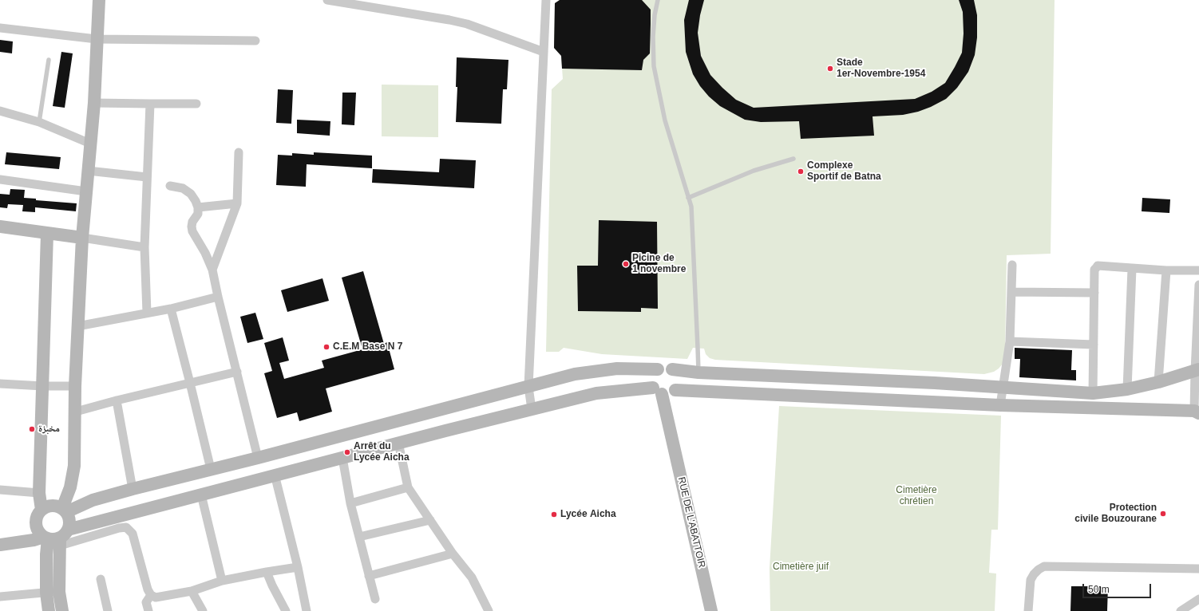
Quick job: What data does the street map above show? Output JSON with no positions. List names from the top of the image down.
{
  "streets": {
    "street": ["RUE DE L'ABATTOIR"]
  },
  "parks": ["Cimetière chrétien", "Cimetière juif"],
  "places": [
    "Stade 1er-Novembre-1954",
    "Complexe Sportif de Batna",
    "Picine de 1 novembre",
    "C.E.M Base N 7",
    "مخبزة",
    "Arrêt du Lycée Aicha",
    "Protection civile Bouzourane",
    "Lycée Aicha"
  ],
  "scale_bar": "50 m"
}
